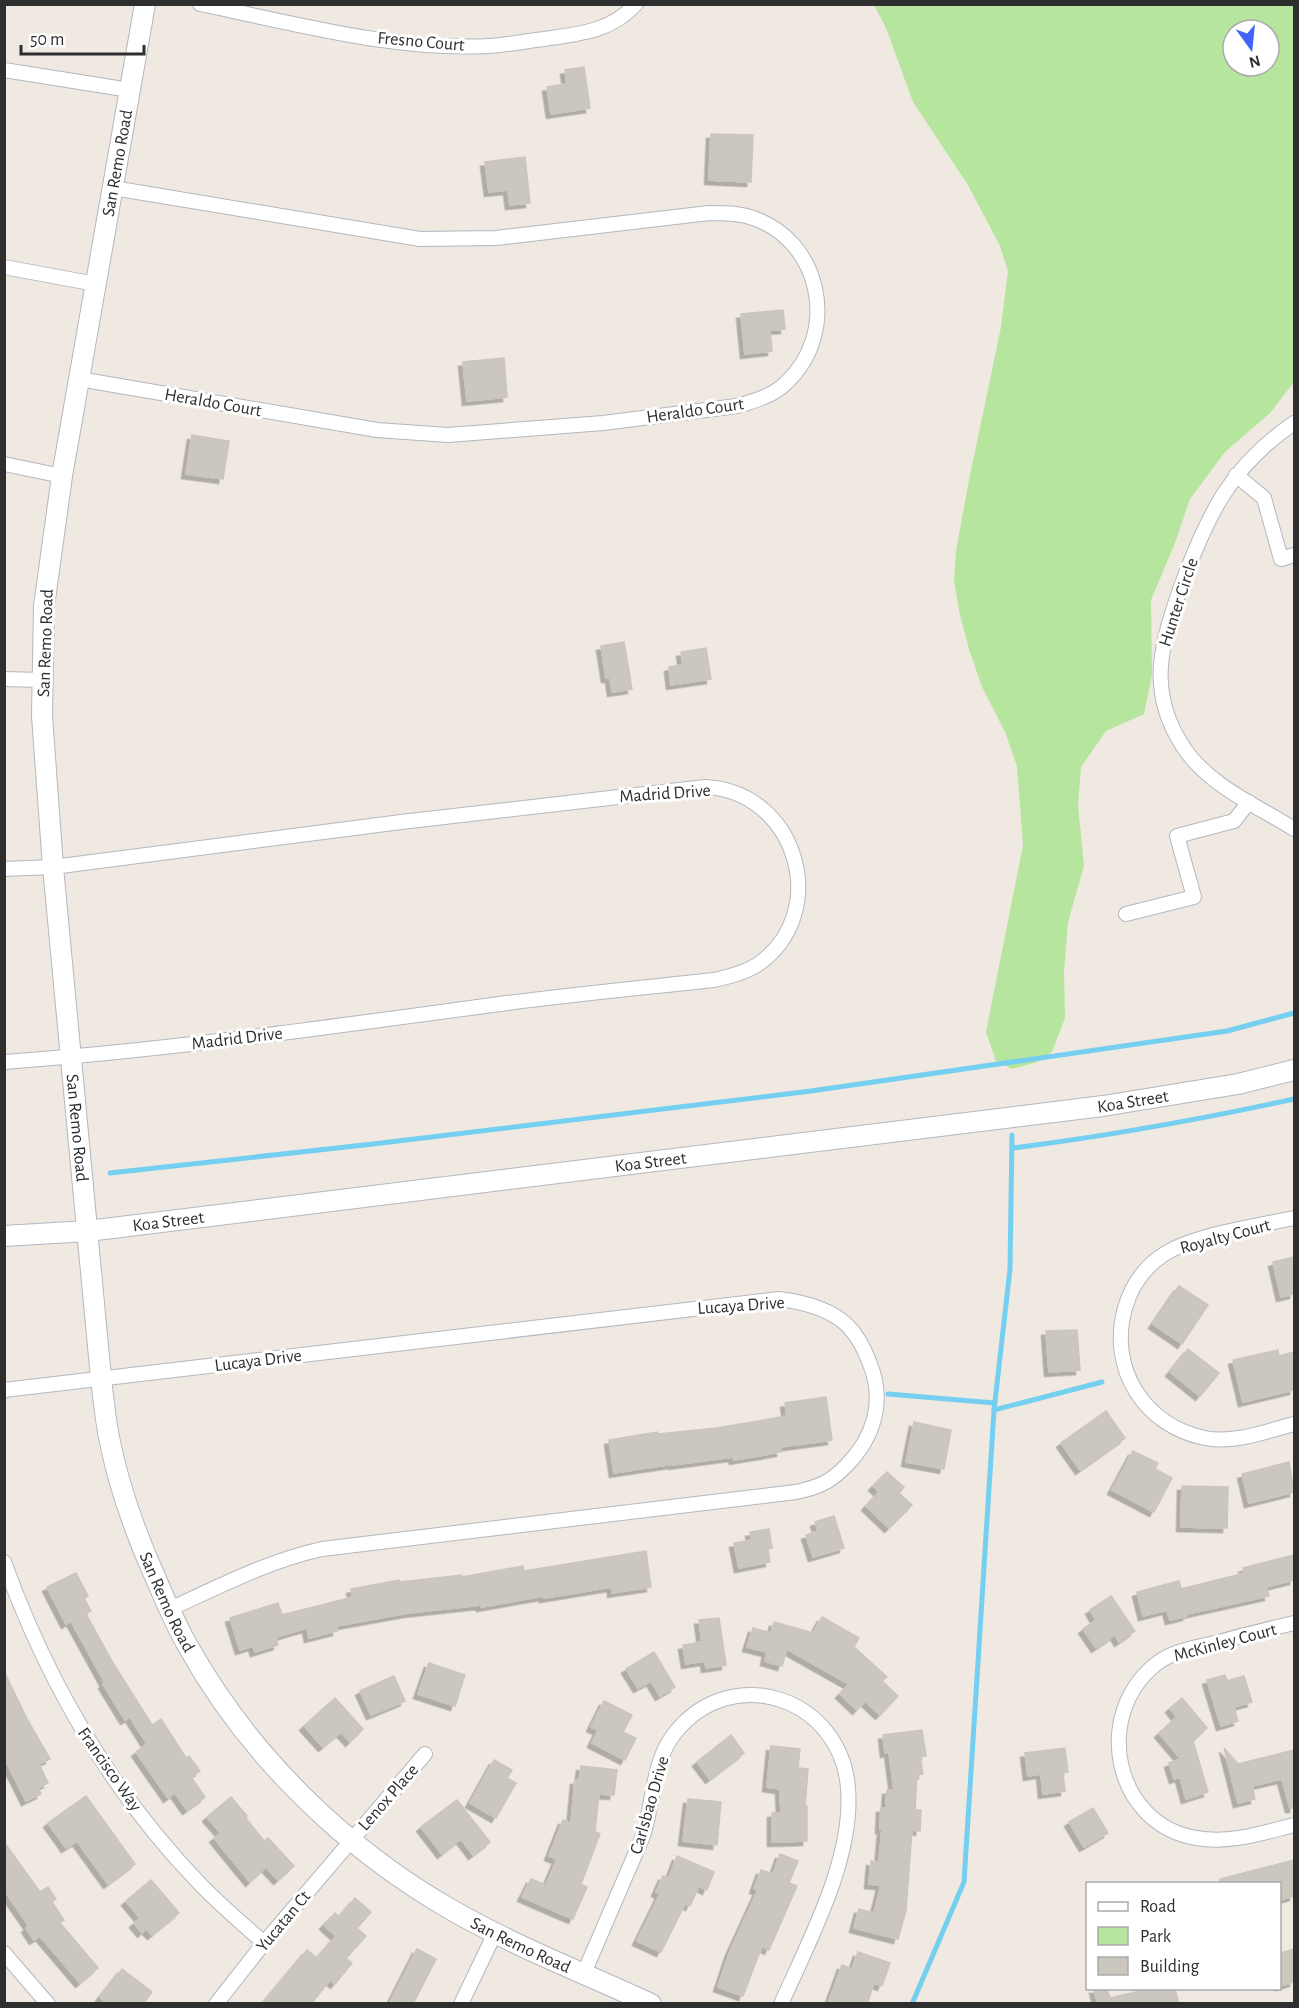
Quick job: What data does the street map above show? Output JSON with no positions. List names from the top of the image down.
{
  "streets": {
    "street": [
      "Fresno Court",
      "San Remo Road",
      "Heraldo Court",
      "Hunter Circle",
      "Madrid Drive",
      "Koa Street",
      "Royalty Court",
      "Lucaya Drive",
      "McKinley Court",
      "Francisco Way",
      "Lenox Place",
      "Carlsbao Drive",
      "Yucatan Ct"
    ]
  },
  "crossings": [
    ["San Remo Road", "Heraldo Court"],
    ["San Remo Road", "Madrid Drive"],
    ["San Remo Road", "Koa Street"],
    ["San Remo Road", "Lucaya Drive"],
    ["San Remo Road", "Lenox Place"],
    ["San Remo Road", "Carlsbao Drive"],
    ["San Remo Road", "Yucatan Ct"],
    ["Francisco Way", "Yucatan Ct"],
    ["Lenox Place", "Yucatan Ct"]
  ],
  "legend": ["Road", "Park", "Building"],
  "scale_bar": "50 m",
  "north": "bottom"
}
